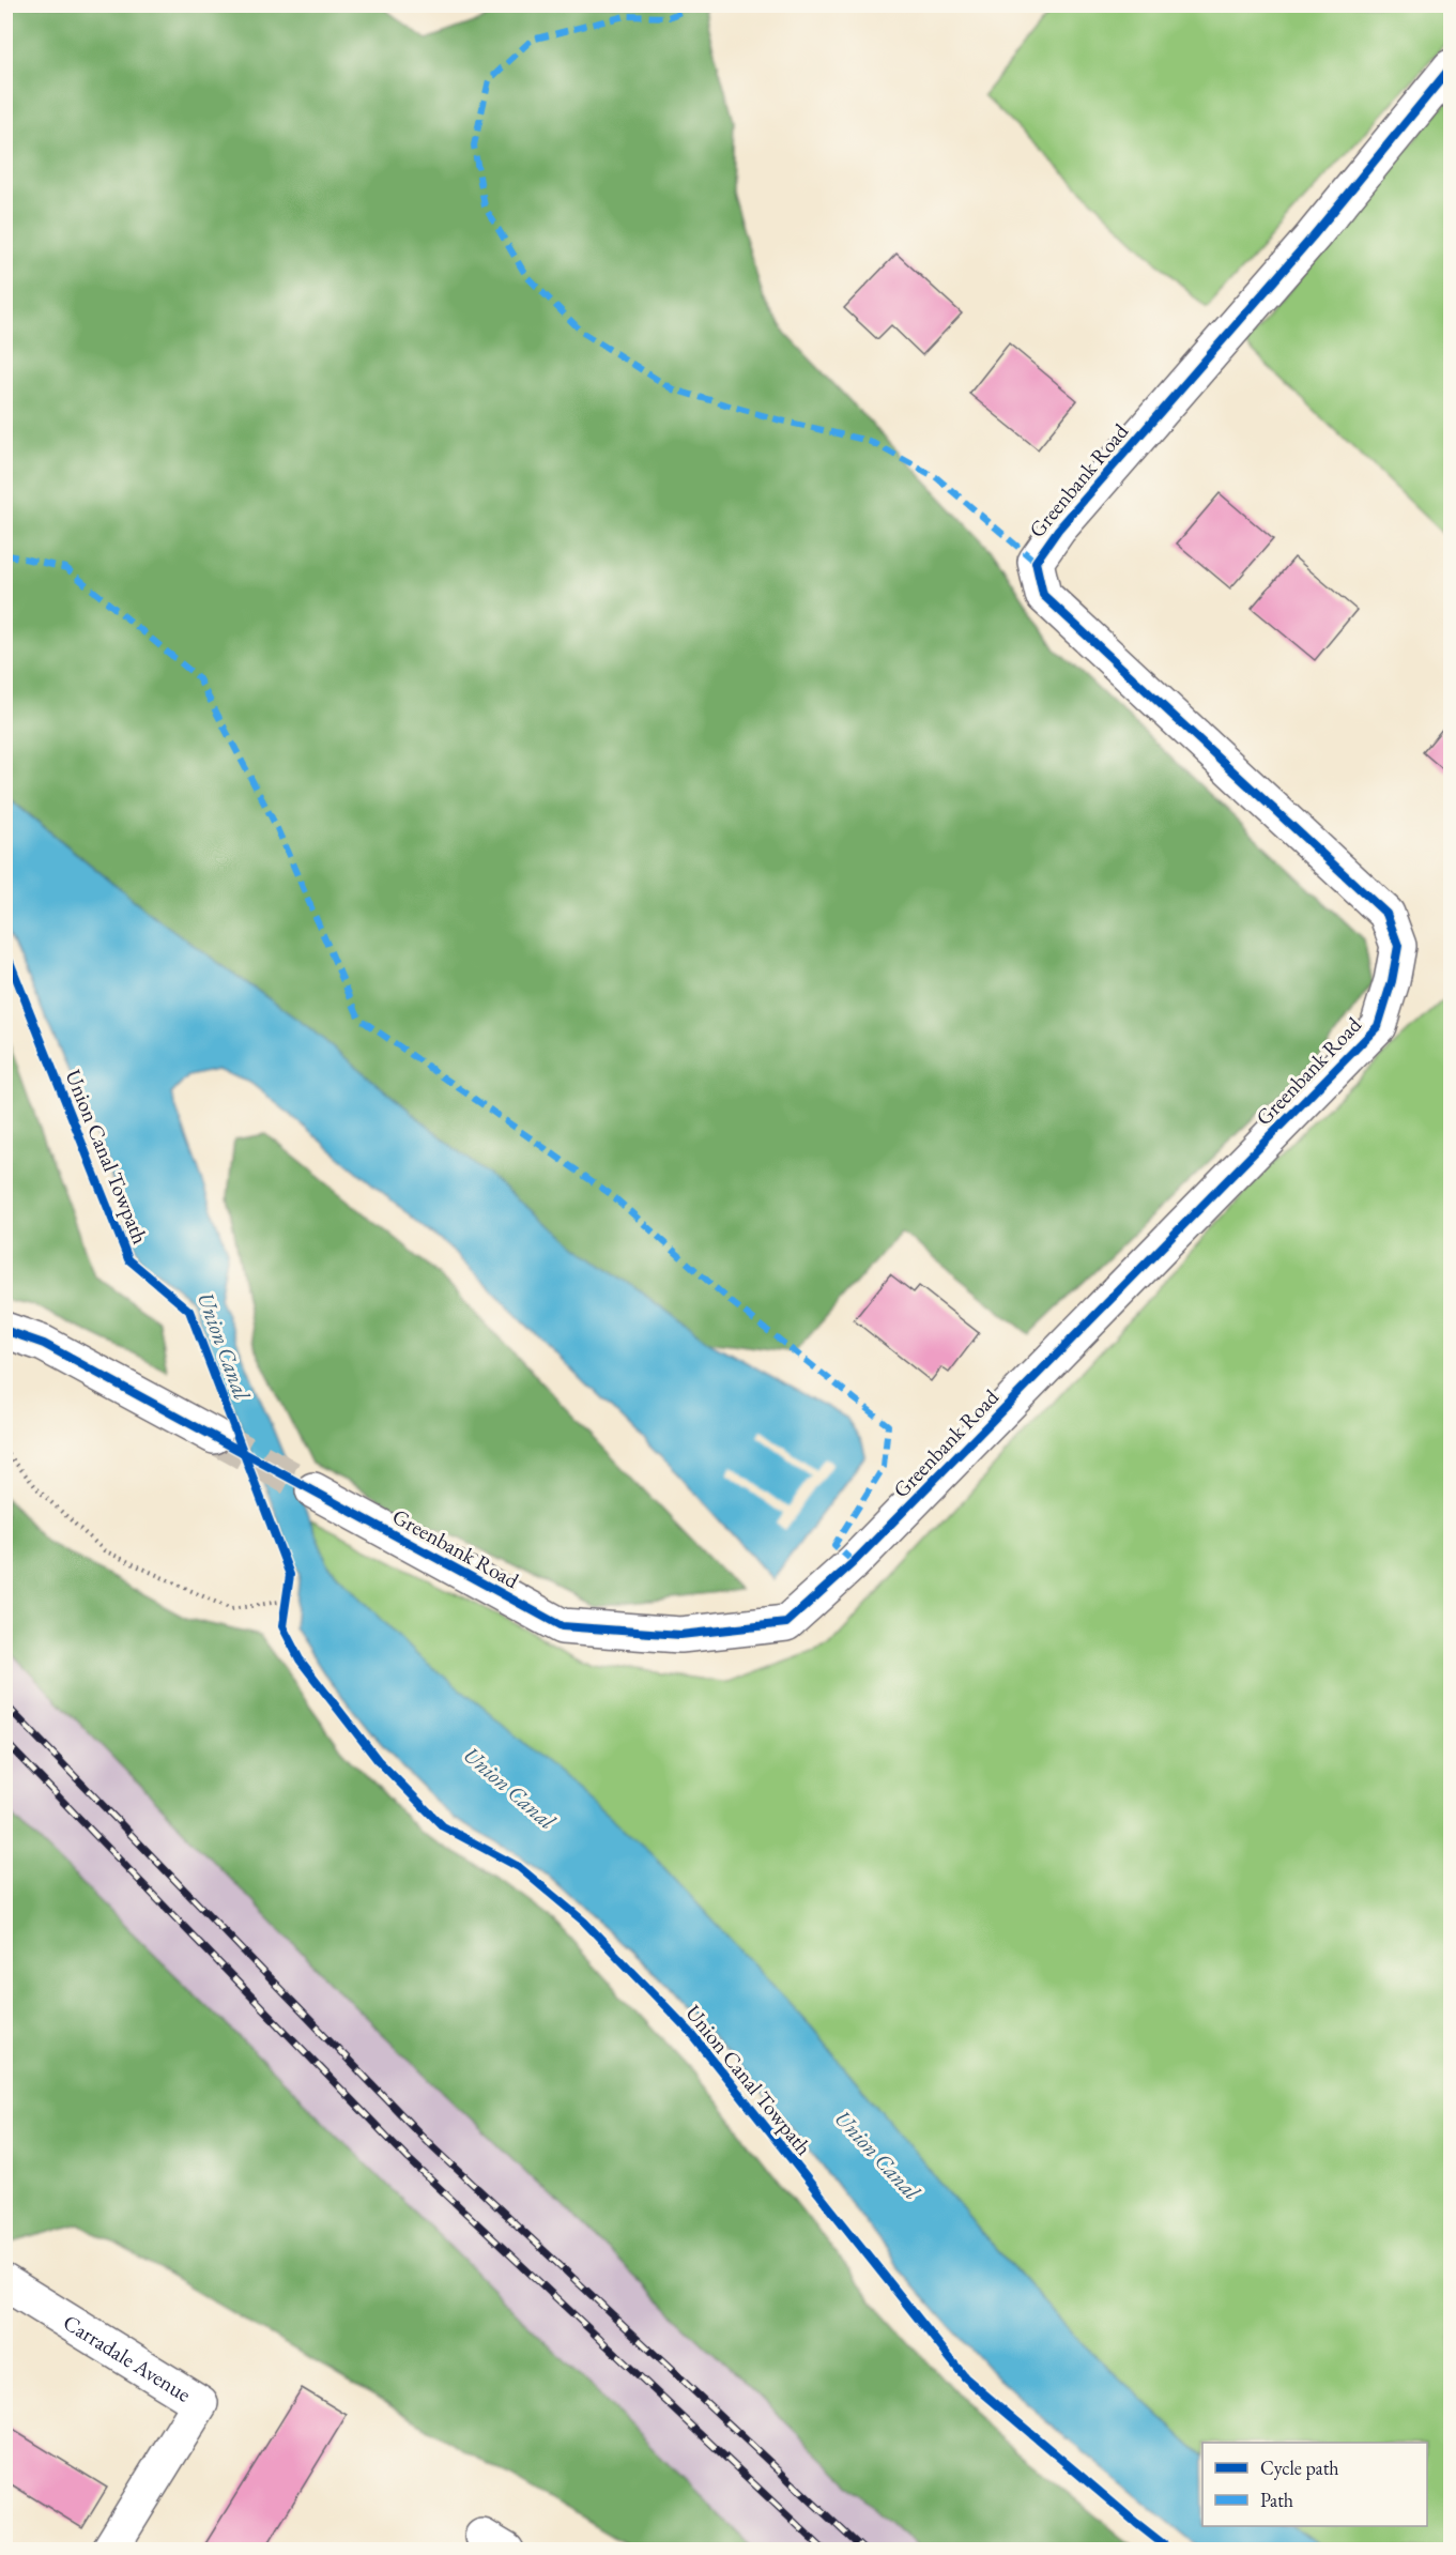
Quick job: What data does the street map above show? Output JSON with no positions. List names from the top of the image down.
{
  "streets": {
    "street": ["Greenbank Road", "Carradale Avenue"],
    "cycle path": ["Union Canal Towpath"]
  },
  "water": ["Union Canal"],
  "legend": ["Cycle path", "Path"]
}
